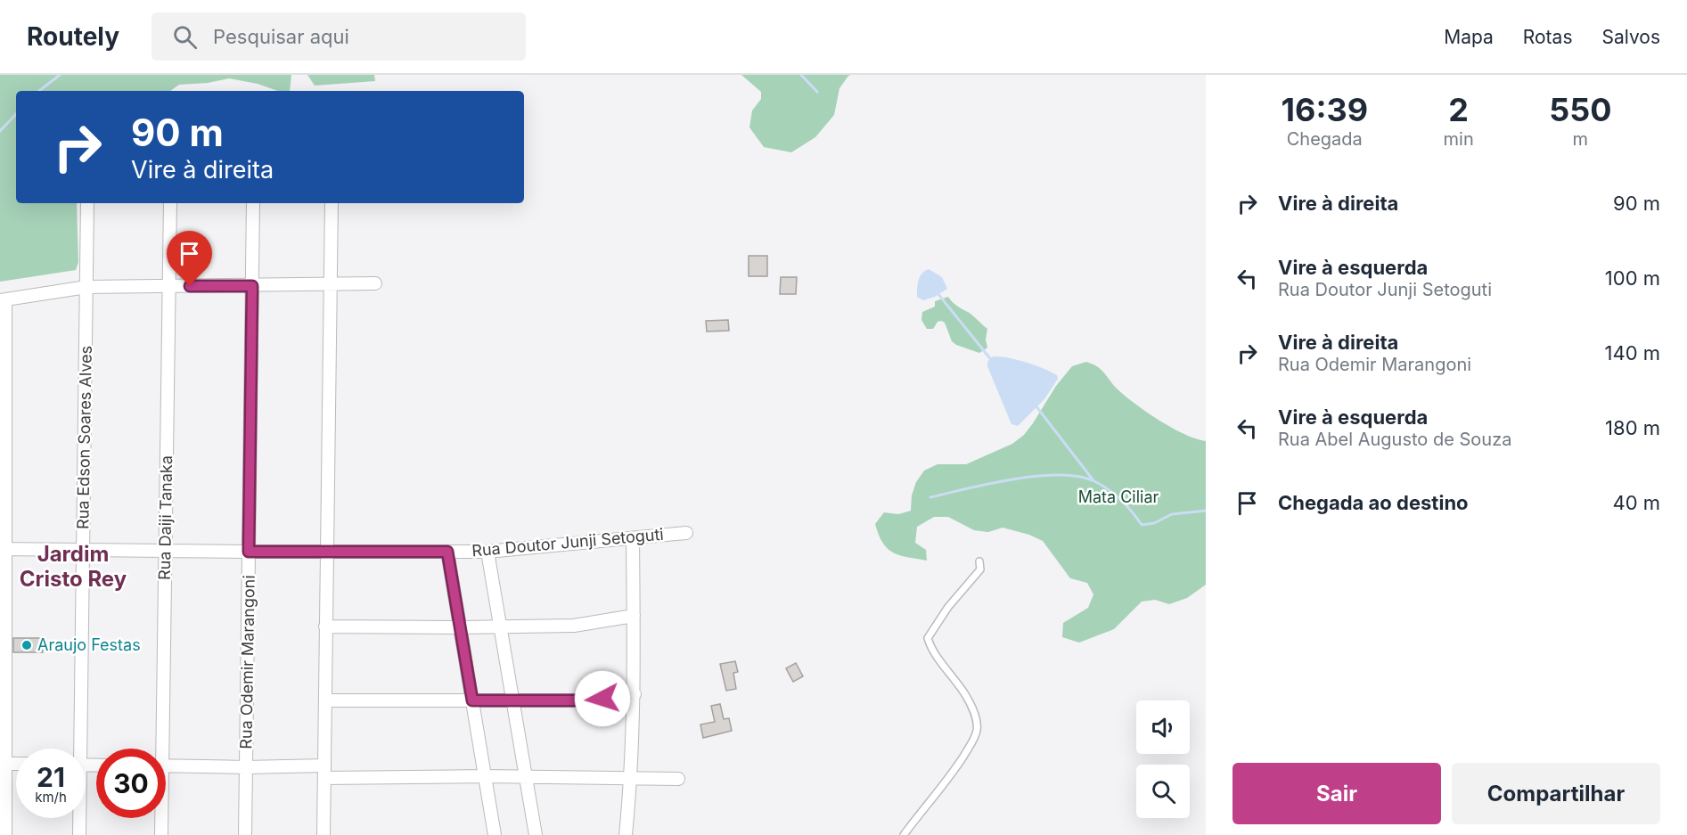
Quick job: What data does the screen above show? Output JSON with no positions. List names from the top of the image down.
{
  "streets": {
    "street": [
      "Rua Edson Soares Alves",
      "Rua Daiji Tanaka",
      "Rua Doutor Junji Setoguti",
      "Rua Odemir Marangoni"
    ]
  },
  "crossings": [
    ["Rua Edson Soares Alves", "Rua Doutor Junji Setoguti"],
    ["Rua Daiji Tanaka", "Rua Doutor Junji Setoguti"],
    ["Rua Doutor Junji Setoguti", "Rua Odemir Marangoni"]
  ],
  "districts": ["Jardim Cristo Rey"],
  "parks": ["Mata Ciliar"],
  "places": ["Araujo Festas"],
  "page": {
    "header": "Routely",
    "search": "Pesquisar aqui",
    "nav": ["Mapa", "Rotas", "Salvos"],
    "eta": [
      "16:39",
      "Chegada",
      "2",
      "min",
      "550",
      "m"
    ],
    "turn": ["90 m", "Vire à direita"],
    "list": [
      {
        "name": "Vire à direita",
        "value": "90 m"
      },
      {
        "name": "Vire à esquerda",
        "note": "Rua Doutor Junji Setoguti",
        "value": "100 m"
      },
      {
        "name": "Vire à direita",
        "note": "Rua Odemir Marangoni",
        "value": "140 m"
      },
      {
        "name": "Vire à esquerda",
        "note": "Rua Abel Augusto de Souza",
        "value": "180 m"
      },
      {
        "name": "Chegada ao destino",
        "value": "40 m"
      }
    ],
    "speed": "21 km/h",
    "limit": "30",
    "buttons": ["Sair", "Compartilhar"]
  }
}
